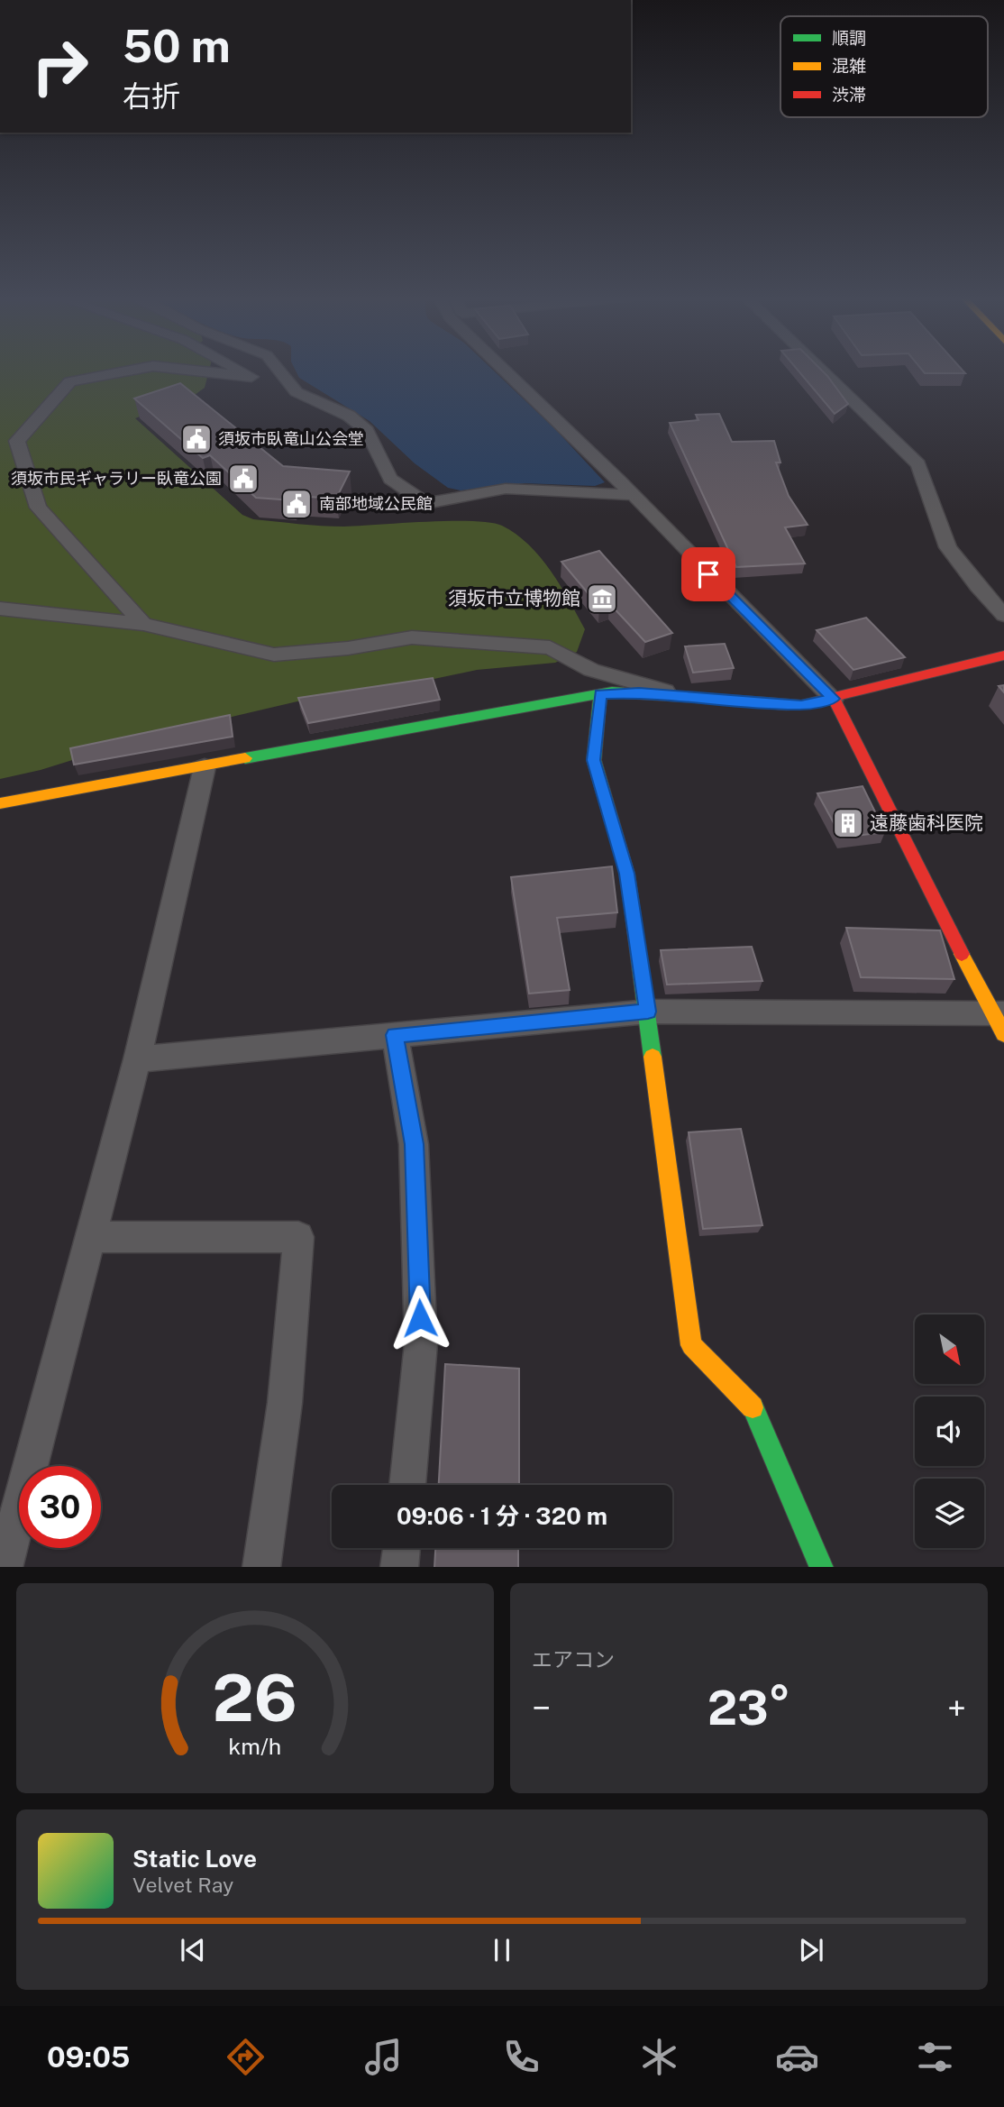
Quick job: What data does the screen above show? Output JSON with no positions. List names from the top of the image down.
{
  "places": {
    "public building": ["須坂市臥竜山公会堂", "須坂市民ギャラリー臥竜公園", "南部地域公民館"],
    "museum": ["須坂市立博物館"],
    "building": ["遠藤歯科医院"]
  },
  "legend": ["順調", "混雑", "渋滞"],
  "north": "bottom right",
  "page": {
    "turn": ["50 m", "右折"],
    "limit": "30",
    "trip": "09:06 · 1 分 · 320 m",
    "tile": "エアコン",
    "heat": ["−", "23°", "+"],
    "song": ["Static Love", "Velvet Ray"],
    "tabs": "09:05",
    "gauge": ["26", "km/h"]
  }
}
